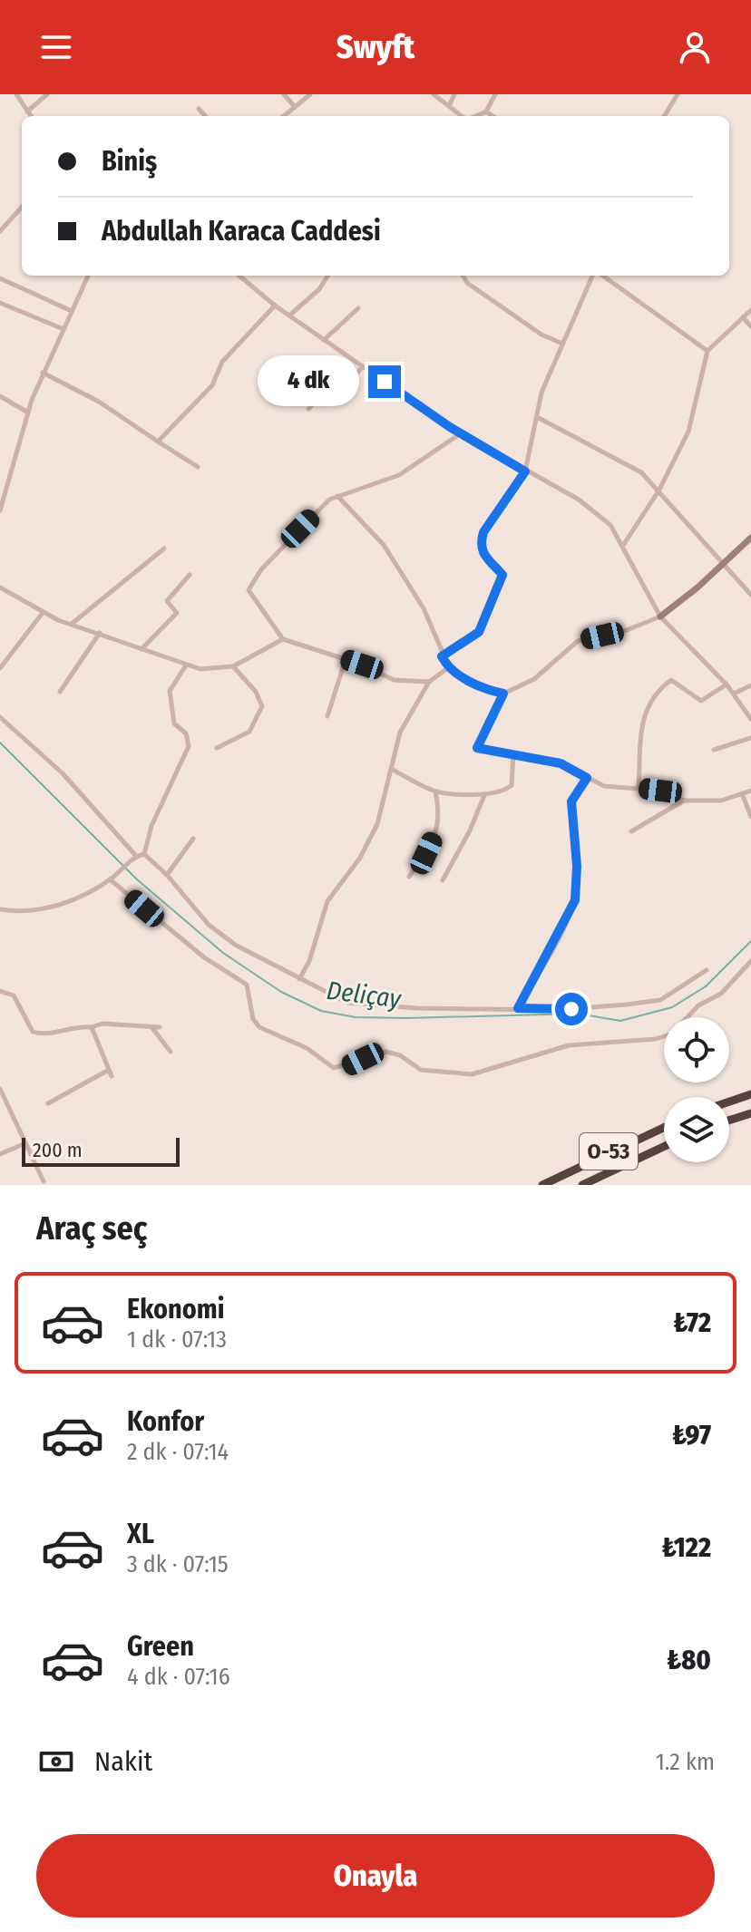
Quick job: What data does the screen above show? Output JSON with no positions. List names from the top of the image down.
{
  "streets": {
    "highway": ["O-53"]
  },
  "water": ["Deliçay"],
  "scale_bar": "200 m",
  "page": {
    "header": "Swyft",
    "banner": ["Biniş", "Abdullah Karaca Caddesi"],
    "bubble": "4 dk",
    "scale": "200 m",
    "heading": "Araç seç",
    "list": [
      {
        "name": "Ekonomi",
        "note": "1 dk · 07:13",
        "value": "₺72"
      },
      {
        "name": "Konfor",
        "note": "2 dk · 07:14",
        "value": "₺97"
      },
      {
        "name": "XL",
        "note": "3 dk · 07:15",
        "value": "₺122"
      },
      {
        "name": "Green",
        "note": "4 dk · 07:16",
        "value": "₺80"
      }
    ],
    "pay": ["Nakit", "1.2 km"],
    "buttons": "Onayla"
  }
}
